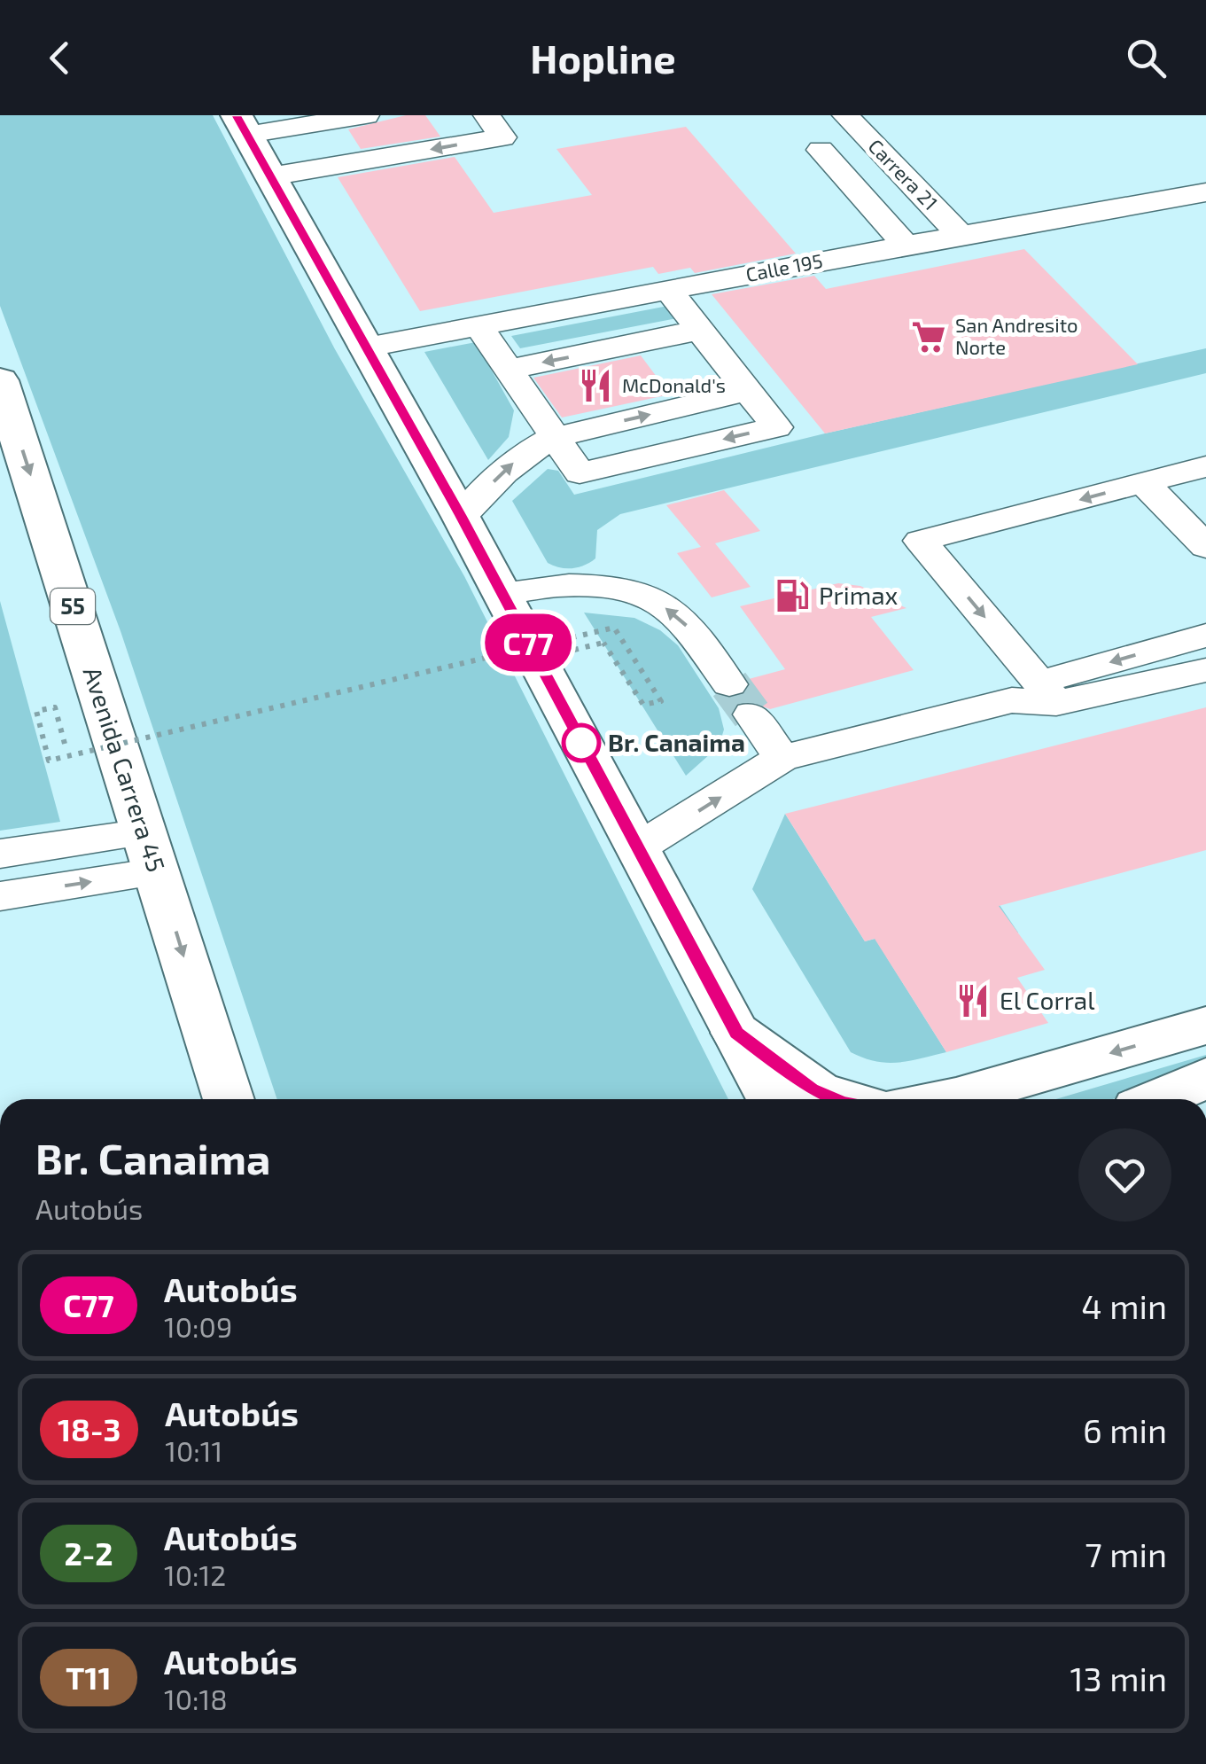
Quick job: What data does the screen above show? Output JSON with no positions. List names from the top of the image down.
{
  "streets": {
    "main road": ["55", "Avenida Carrera 45"],
    "street": ["Carrera 21", "Calle 195"]
  },
  "crossings": [
    ["Carrera 21", "Calle 195"]
  ],
  "places": {
    "supermarket": ["San Andresito Norte"],
    "restaurant": ["McDonald's", "El Corral"],
    "fuel station": ["Primax"],
    "other": ["Br. Canaima"]
  },
  "lines": ["bus line C77"],
  "page": {
    "header": "Hopline",
    "on_map": "C77",
    "heading": ["Br. Canaima", "Autobús"],
    "list": [
      {
        "mark": "C77",
        "name": "Autobús",
        "note": "10:09",
        "value": "4 min"
      },
      {
        "mark": "18-3",
        "name": "Autobús",
        "note": "10:11",
        "value": "6 min"
      },
      {
        "mark": "2-2",
        "name": "Autobús",
        "note": "10:12",
        "value": "7 min"
      },
      {
        "mark": "T11",
        "name": "Autobús",
        "note": "10:18",
        "value": "13 min"
      }
    ]
  }
}
